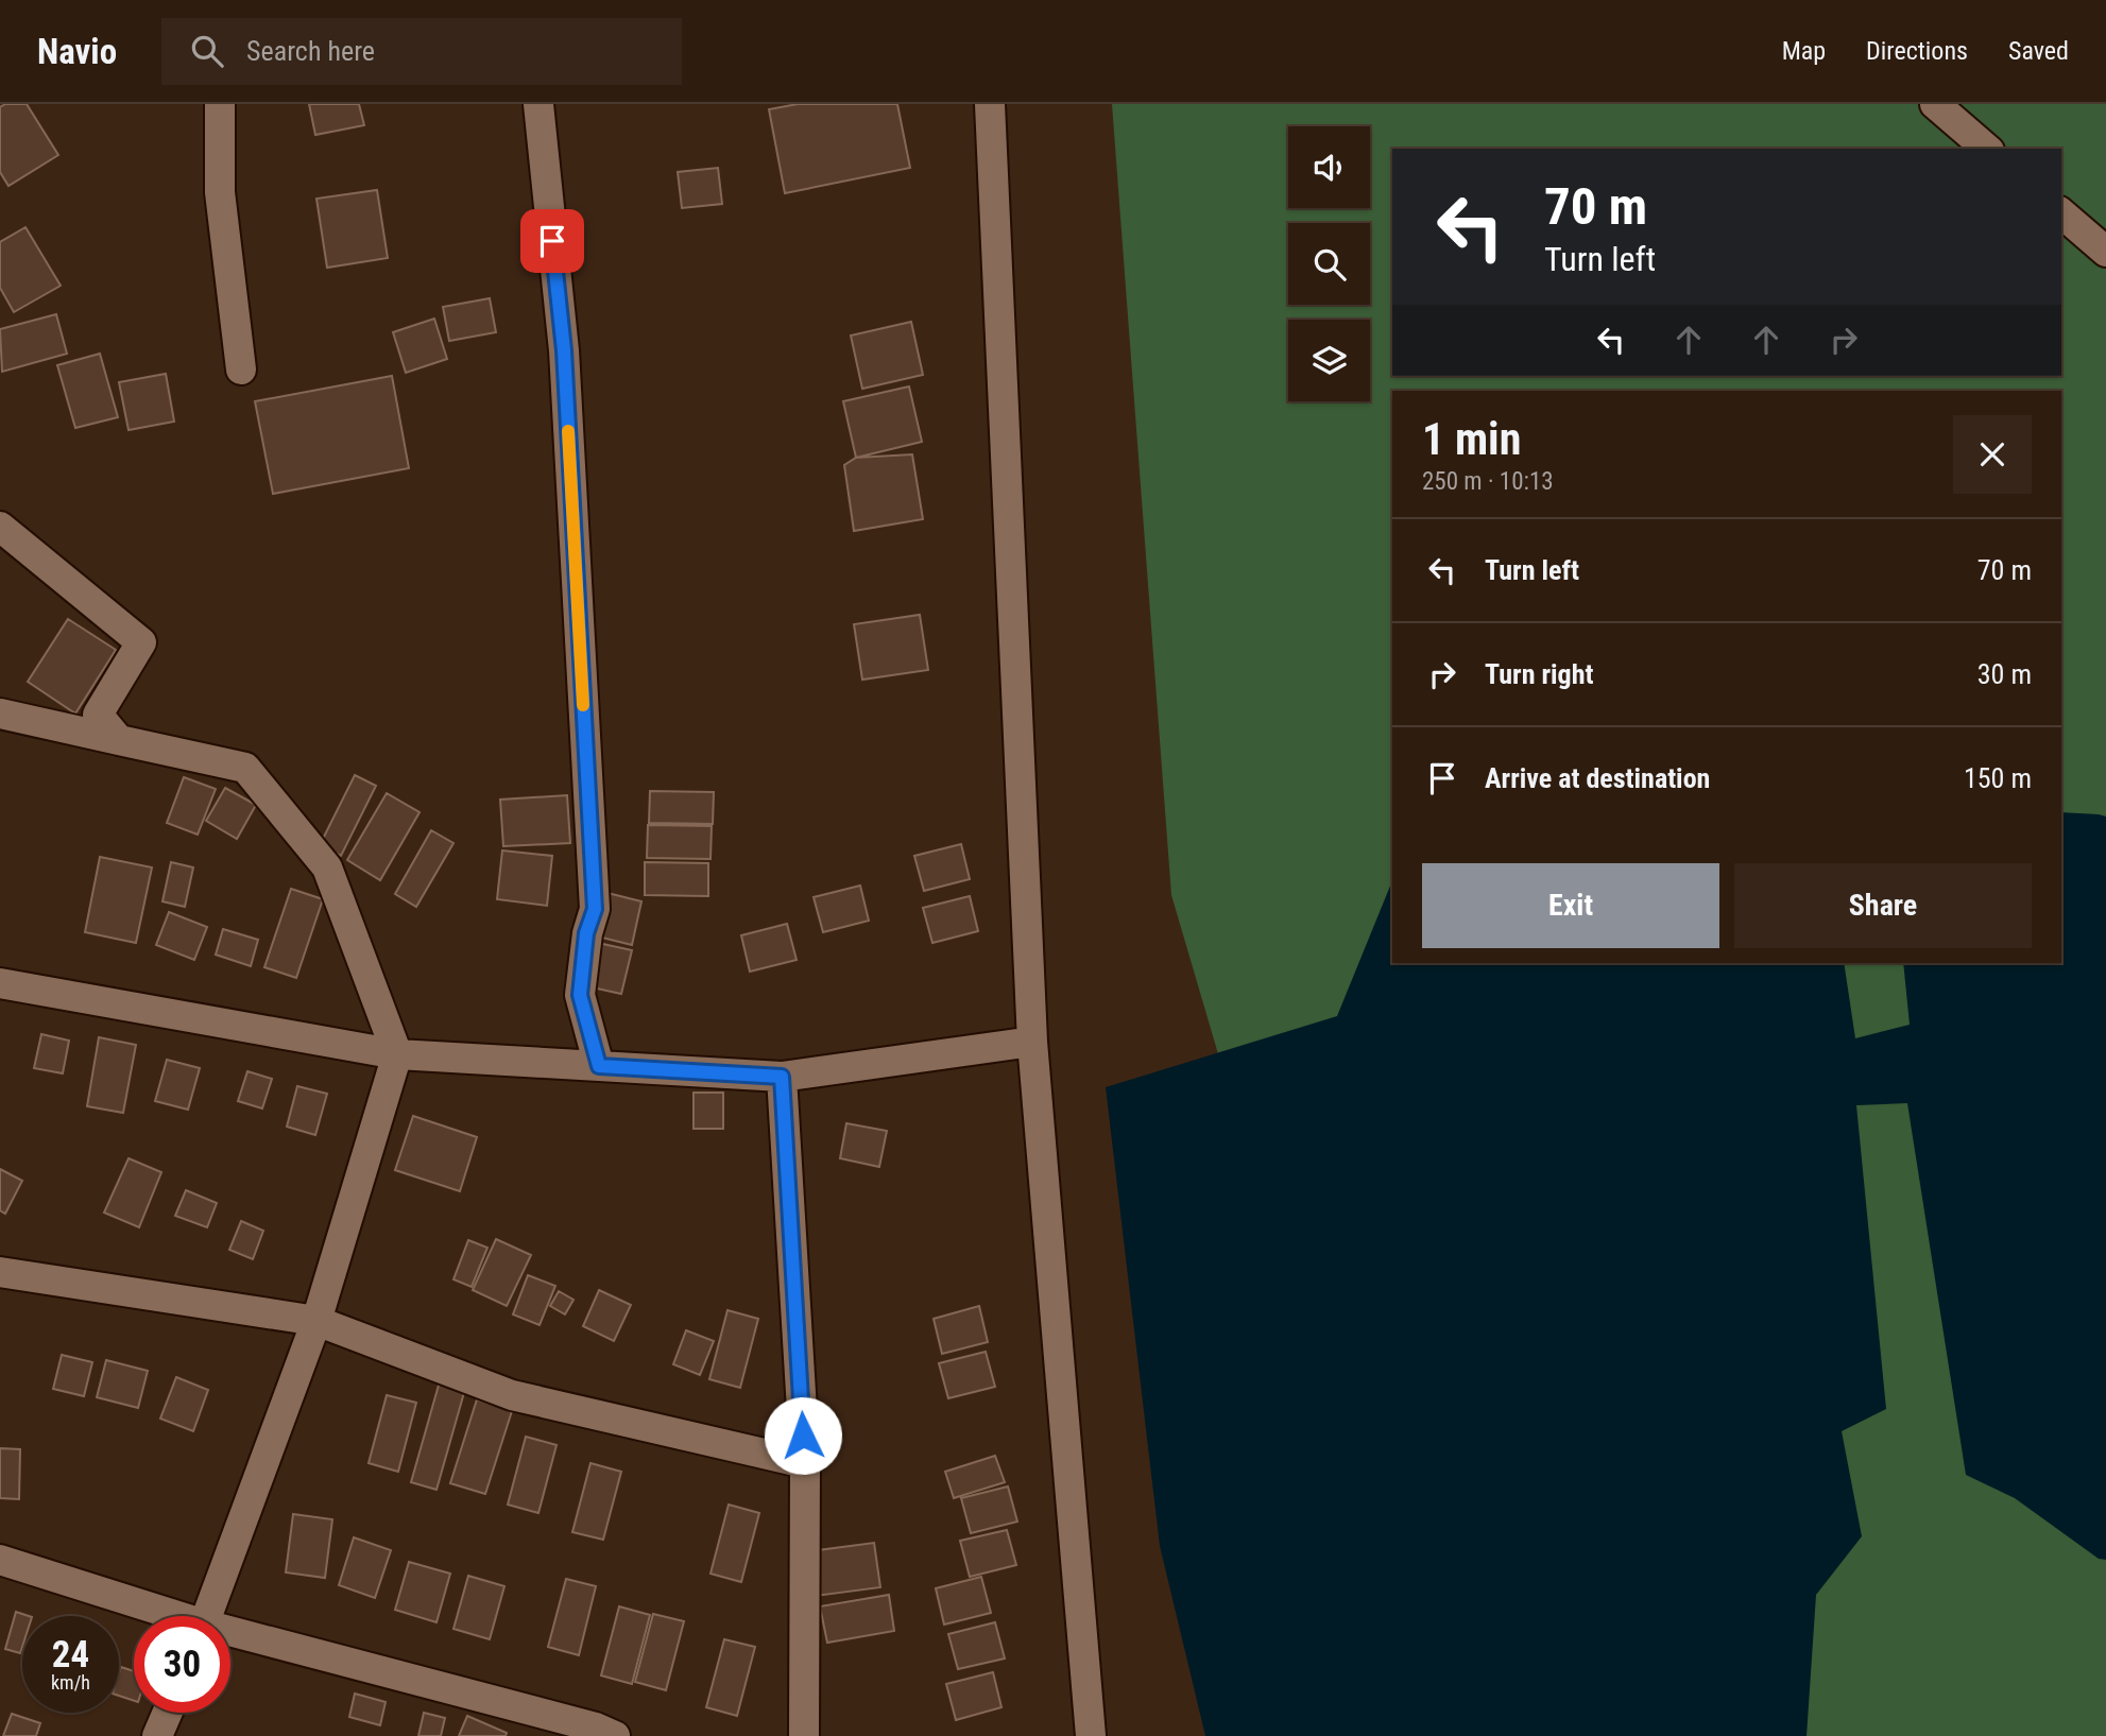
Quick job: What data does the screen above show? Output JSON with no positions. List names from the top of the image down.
{
  "page": {
    "header": "Navio",
    "search": "Search here",
    "nav": ["Map", "Directions", "Saved"],
    "turn": ["70 m", "Turn left"],
    "heading": ["1 min", "250 m · 10:13"],
    "list": [
      {
        "name": "Turn left",
        "value": "70 m"
      },
      {
        "name": "Turn right",
        "value": "30 m"
      },
      {
        "name": "Arrive at destination",
        "value": "150 m"
      }
    ],
    "buttons": ["Exit", "Share"],
    "speed": "24 km/h",
    "limit": "30"
  }
}
